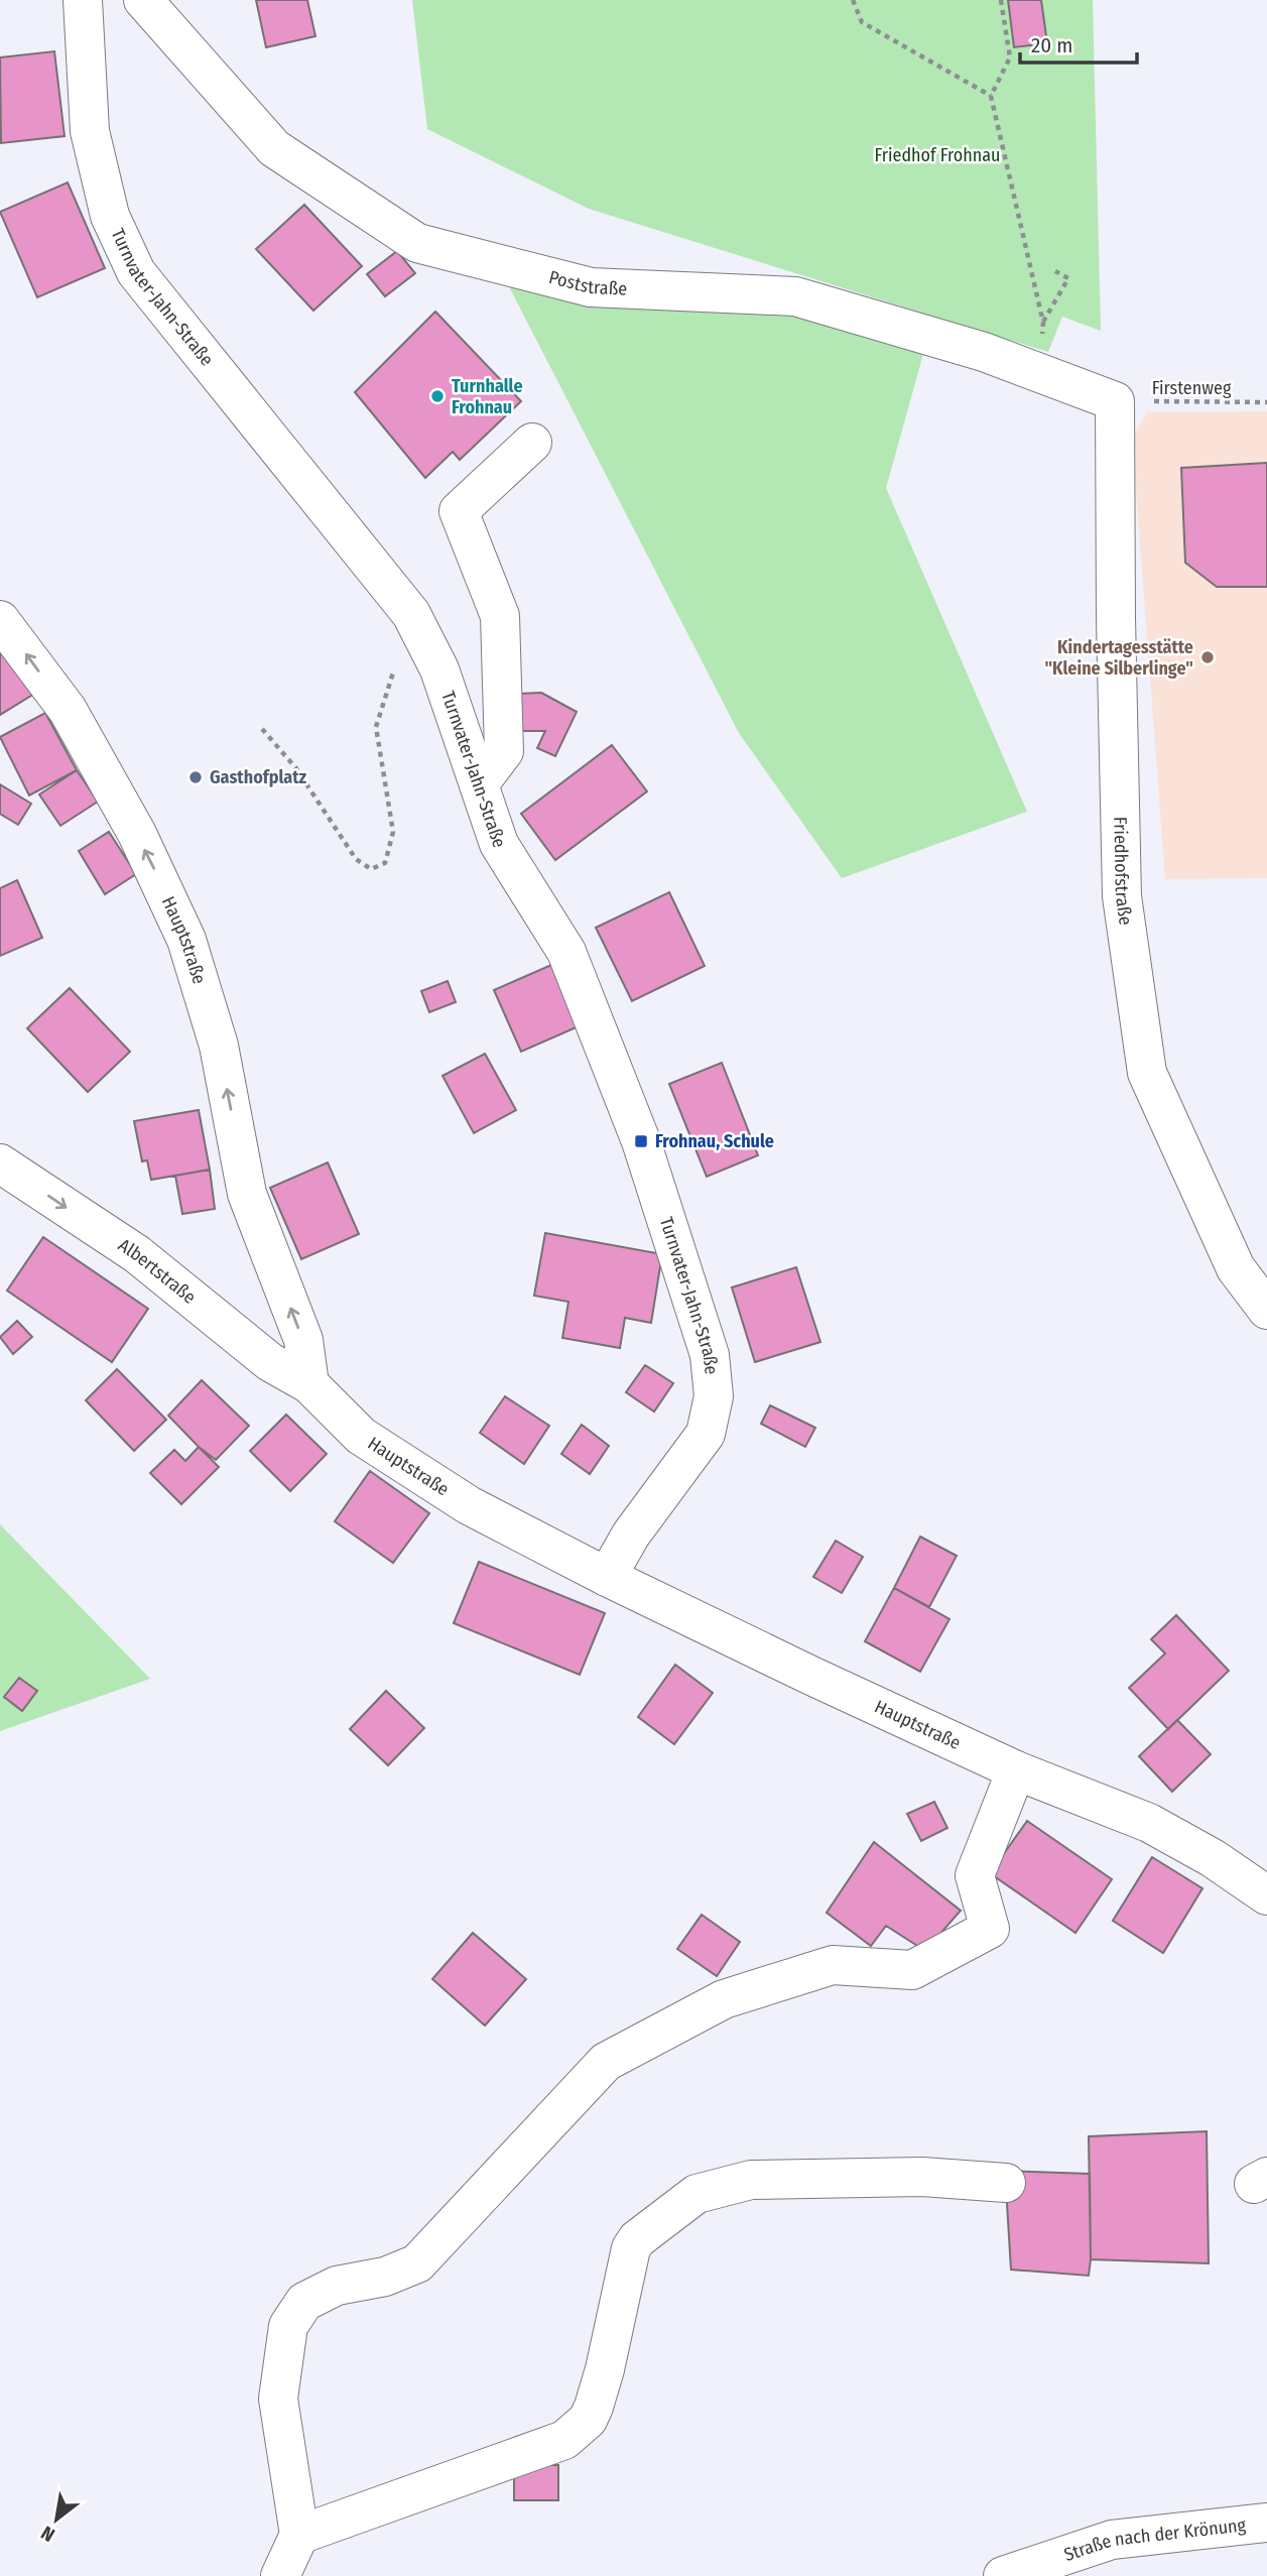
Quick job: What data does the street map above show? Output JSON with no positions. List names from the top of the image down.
{
  "streets": {
    "street": [
      "Poststraße",
      "Turnvater-Jahn-Straße",
      "Friedhofstraße",
      "Hauptstraße",
      "Albertstraße",
      "Straße nach der Krönung"
    ],
    "path": ["Firstenweg"]
  },
  "crossings": [
    ["Poststraße", "Firstenweg"],
    ["Poststraße", "Friedhofstraße"],
    ["Turnvater-Jahn-Straße", "Hauptstraße"],
    ["Firstenweg", "Friedhofstraße"],
    ["Hauptstraße", "Albertstraße"]
  ],
  "one_way": ["Hauptstraße", "Albertstraße"],
  "parks": ["Friedhof Frohnau"],
  "places": {
    "other": ["Turnhalle Frohnau", "Kindertagesstätte \"Kleine Silberlinge\"", "Gasthofplatz"],
    "transit": ["Frohnau, Schule"]
  },
  "scale_bar": "20 m",
  "north": "bottom left"
}
